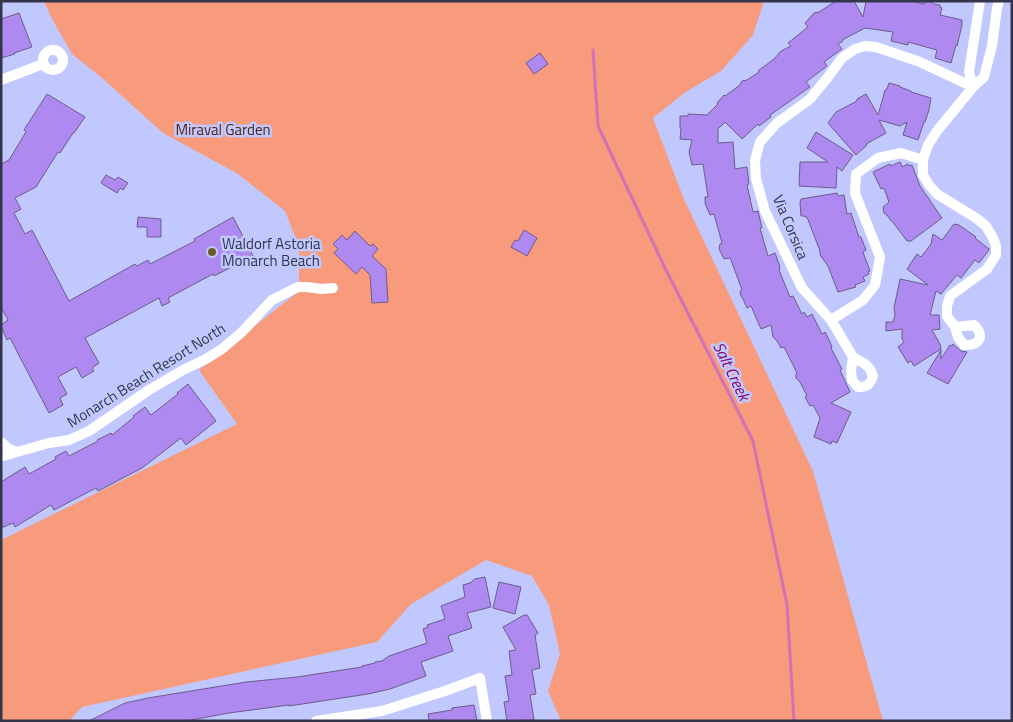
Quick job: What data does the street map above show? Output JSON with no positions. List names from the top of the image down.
{
  "streets": {
    "street": ["Via Corsica", "Monarch Beach Resort North"]
  },
  "water": ["Salt Creek"],
  "parks": ["Miraval Garden"],
  "places": ["Waldorf Astoria Monarch Beach"]
}
